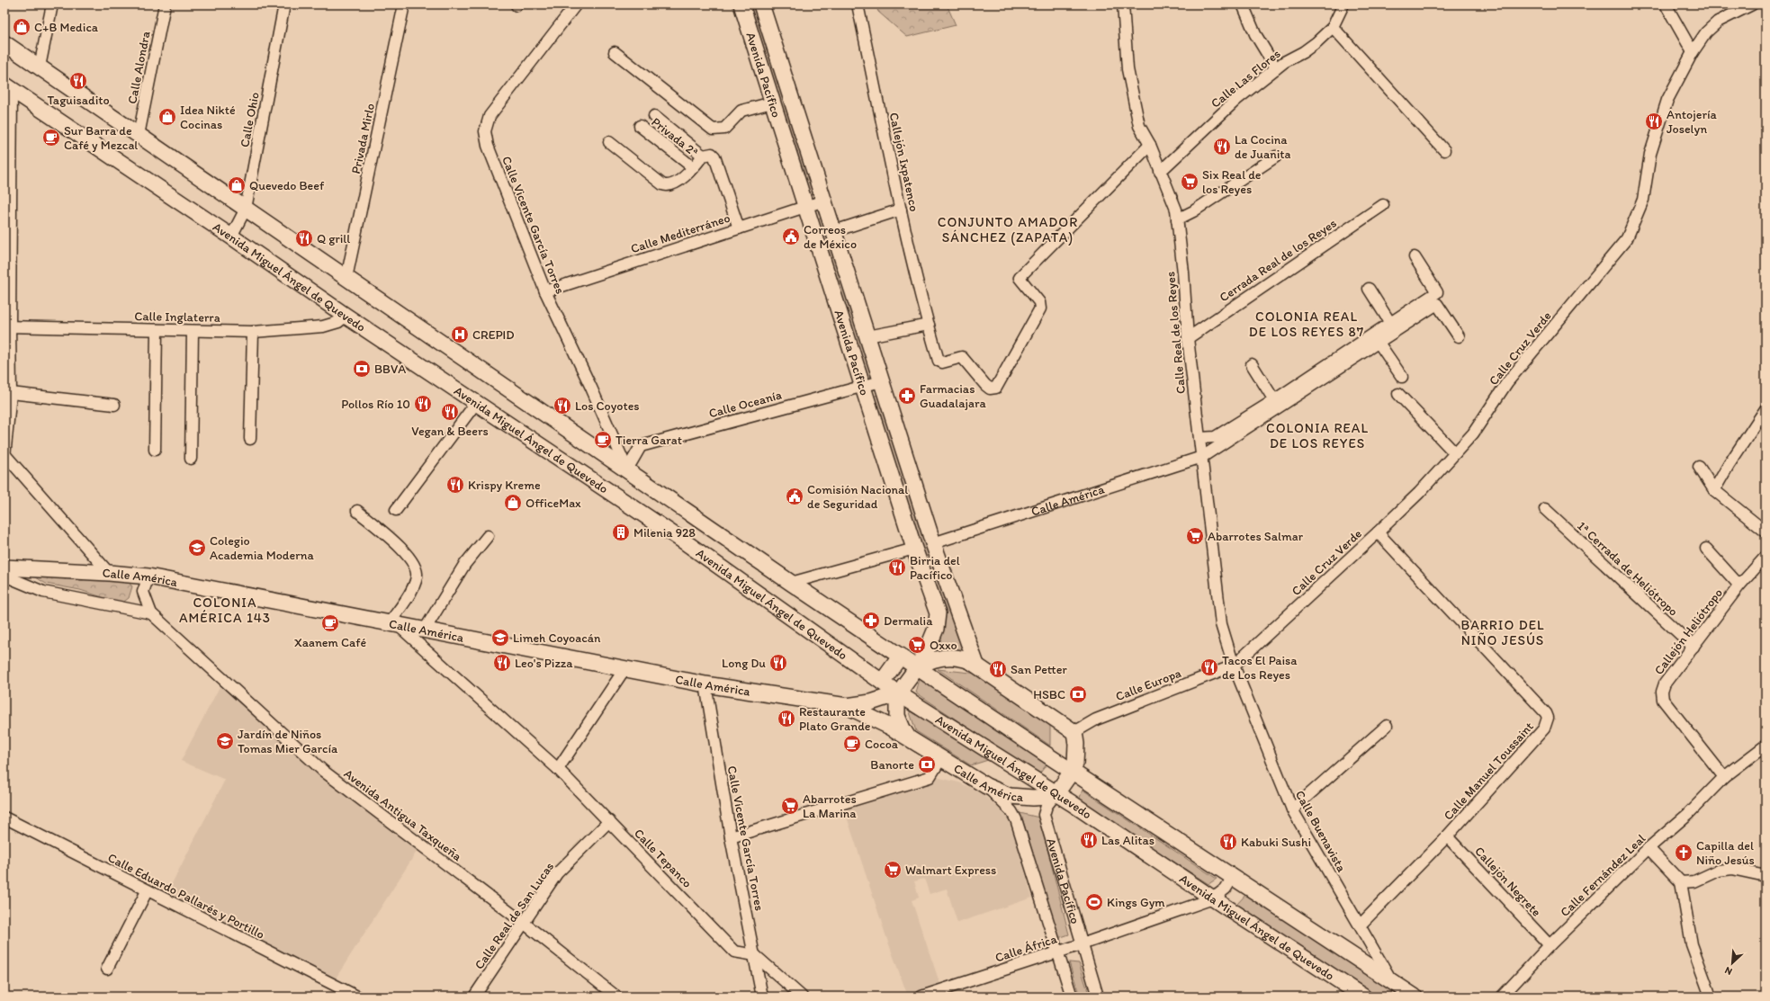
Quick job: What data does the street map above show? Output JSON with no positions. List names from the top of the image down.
{
  "streets": {
    "main road": ["Avenida Pacífico", "Avenida Miguel Ángel de Quevedo", "Calle América"],
    "street": [
      "Calle Alondra",
      "Calle Las Flores",
      "Calle Ohio",
      "Privada 2ª",
      "Privada Mirlo",
      "Callejón Ixpatenco",
      "Calle Vicente García Torres",
      "Calle Mediterráneo",
      "Cerrada Real de los Reyes",
      "Calle Inglaterra",
      "Calle Real de los Reyes",
      "Calle Cruz Verde",
      "Calle Oceanía",
      "1ª Cerrada de Heliótropo",
      "Callejón Heliótropo",
      "Calle Europa",
      "Calle Manuel Toussaint",
      "Avenida Antigua Taxqueña",
      "Calle Buenavista",
      "Calle Tepanco",
      "Calle Fernández Leal",
      "Callejón Negrete",
      "Calle Eduardo Pallarés y Portillo",
      "Calle Real de San Lucas",
      "Calle África"
    ]
  },
  "crossings": [
    ["Calle Alondra", "Avenida Miguel Ángel de Quevedo"],
    ["Avenida Pacífico", "Calle Mediterráneo"],
    ["Avenida Pacífico", "Avenida Miguel Ángel de Quevedo"],
    ["Avenida Pacífico", "Calle Oceanía"],
    ["Avenida Pacífico", "Calle América"],
    ["Avenida Pacífico", "Calle África"],
    ["Calle Las Flores", "Calle Real de los Reyes"],
    ["Calle Ohio", "Avenida Miguel Ángel de Quevedo"],
    ["Privada Mirlo", "Avenida Miguel Ángel de Quevedo"],
    ["Callejón Ixpatenco", "Calle Real de los Reyes"],
    ["Calle Vicente García Torres", "Calle Mediterráneo"],
    ["Calle Vicente García Torres", "Avenida Miguel Ángel de Quevedo"],
    ["Calle Vicente García Torres", "Calle Oceanía"],
    ["Calle Vicente García Torres", "Calle América"],
    ["Calle Vicente García Torres", "Calle Tepanco"],
    ["Cerrada Real de los Reyes", "Calle Real de los Reyes"],
    ["Avenida Miguel Ángel de Quevedo", "Calle Inglaterra"],
    ["Avenida Miguel Ángel de Quevedo", "Calle Oceanía"],
    ["Avenida Miguel Ángel de Quevedo", "Calle América"],
    ["Avenida Miguel Ángel de Quevedo", "Calle Europa"],
    ["Avenida Miguel Ángel de Quevedo", "Calle Buenavista"],
    ["Avenida Miguel Ángel de Quevedo", "Calle África"],
    ["Calle Real de los Reyes", "Calle Cruz Verde"],
    ["Calle Real de los Reyes", "Calle América"],
    ["Calle Real de los Reyes", "Calle Europa"],
    ["Calle Real de los Reyes", "Calle Buenavista"],
    ["Calle Cruz Verde", "Calle Europa"],
    ["Calle Cruz Verde", "Calle Manuel Toussaint"],
    ["Calle Cruz Verde", "Calle Buenavista"],
    ["Calle América", "Avenida Antigua Taxqueña"],
    ["Calle América", "Calle Tepanco"],
    ["1ª Cerrada de Heliótropo", "Callejón Heliótropo"],
    ["Callejón Heliótropo", "Calle Fernández Leal"],
    ["Calle Europa", "Calle Buenavista"],
    ["Calle Manuel Toussaint", "Calle Buenavista"],
    ["Calle Manuel Toussaint", "Callejón Negrete"],
    ["Avenida Antigua Taxqueña", "Calle Real de San Lucas"],
    ["Calle Tepanco", "Calle Real de San Lucas"],
    ["Calle Fernández Leal", "Callejón Negrete"]
  ],
  "districts": [
    "CONJUNTO AMADOR SÁNCHEZ (ZAPATA)",
    "COLONIA REAL DE LOS REYES 87",
    "COLONIA REAL DE LOS REYES",
    "COLONIA AMÉRICA 143",
    "BARRIO DEL NIÑO JESÚS"
  ],
  "places": {
    "shop": [
      "C+B Medica",
      "Idea Nikté Cocinas",
      "Quevedo Beef",
      "OfficeMax"
    ],
    "restaurant": [
      "Taguisadito",
      "Antojería Joselyn",
      "La Cocina de Juanita",
      "Q grill",
      "Pollos Río 10",
      "Los Coyotes",
      "Vegan & Beers",
      "Krispy Kreme",
      "Birria del Pacífico",
      "Leo's Pizza",
      "Long Du",
      "Tacos El Paisa de Los Reyes",
      "San Petter",
      "Restaurante Plato Grande",
      "Las Alitas",
      "Kabuki Sushi"
    ],
    "cafe": [
      "Sur Barra de Café y Mezcal",
      "Tierra Garat",
      "Xaanem Café",
      "Cocoa"
    ],
    "supermarket": [
      "Six Real de los Reyes",
      "Abarrotes Salmar",
      "Oxxo",
      "Abarrotes La Marina",
      "Walmart Express"
    ],
    "public building": ["Correos de México", "Comisión Nacional de Seguridad"],
    "hospital": ["CREPID"],
    "bank": ["BBVA", "HSBC", "Banorte"],
    "pharmacy": ["Farmacias Guadalajara", "Dermalia"],
    "building": ["Milenia 928"],
    "school or university": ["Colegio Academia Moderna", "Limeh Coyoacán", "Jardín de Niños Tomas Mier García"],
    "church": ["Capilla del Niño Jesús"],
    "sports": ["Kings Gym"]
  },
  "north": "bottom left"
}
